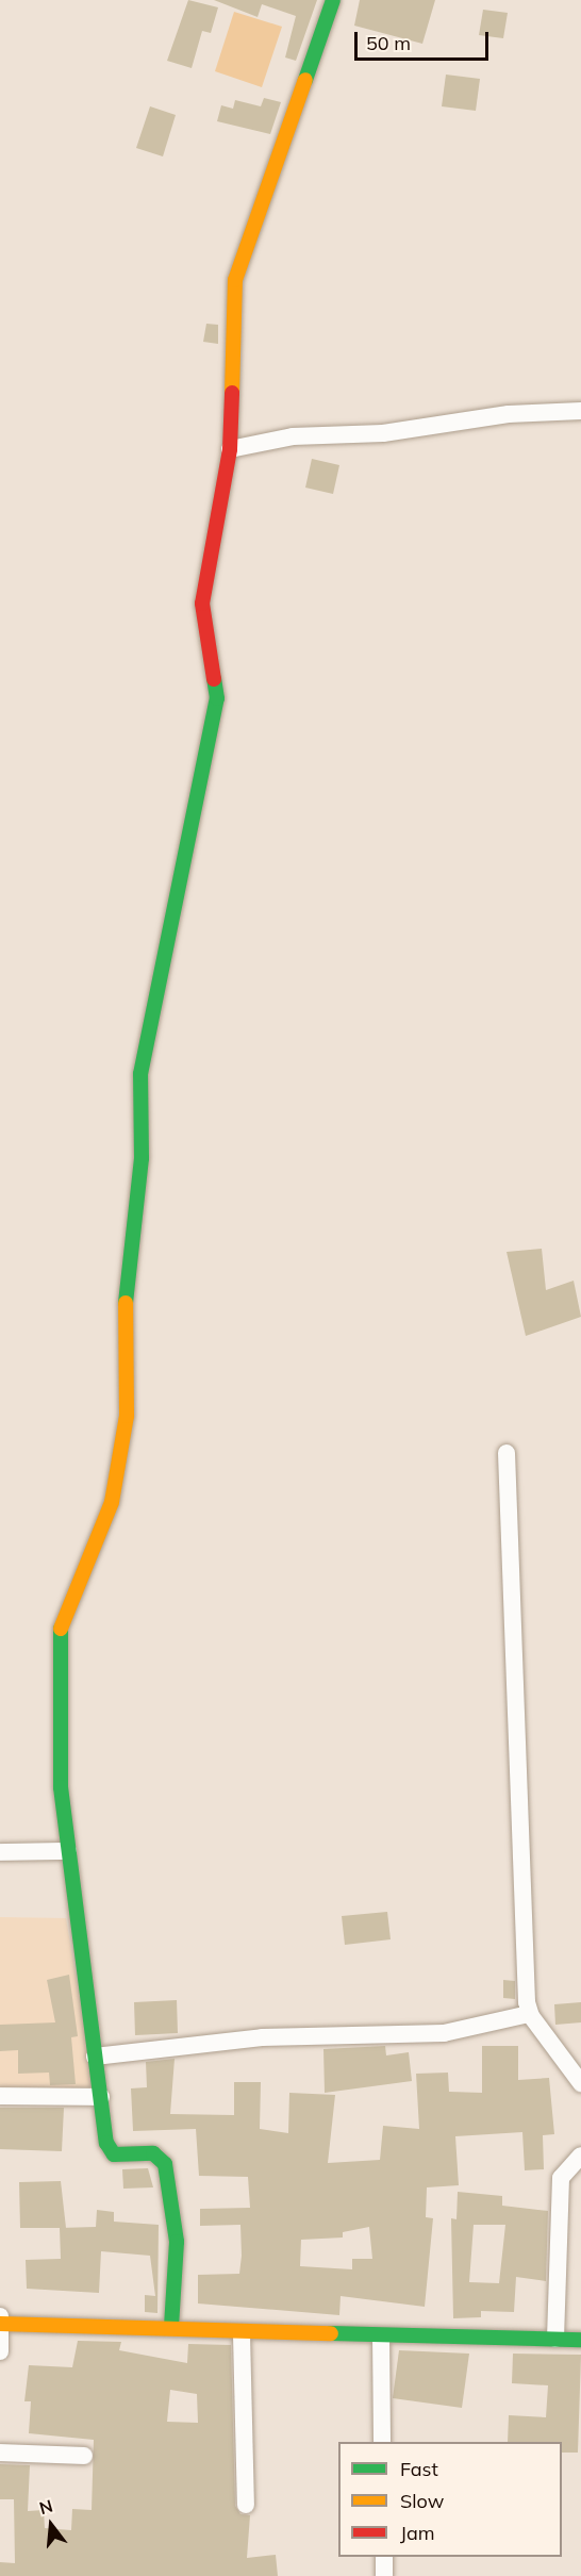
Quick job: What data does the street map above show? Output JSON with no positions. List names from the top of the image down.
{
  "legend": ["Fast", "Slow", "Jam"],
  "scale_bar": "50 m",
  "north": "top"
}
